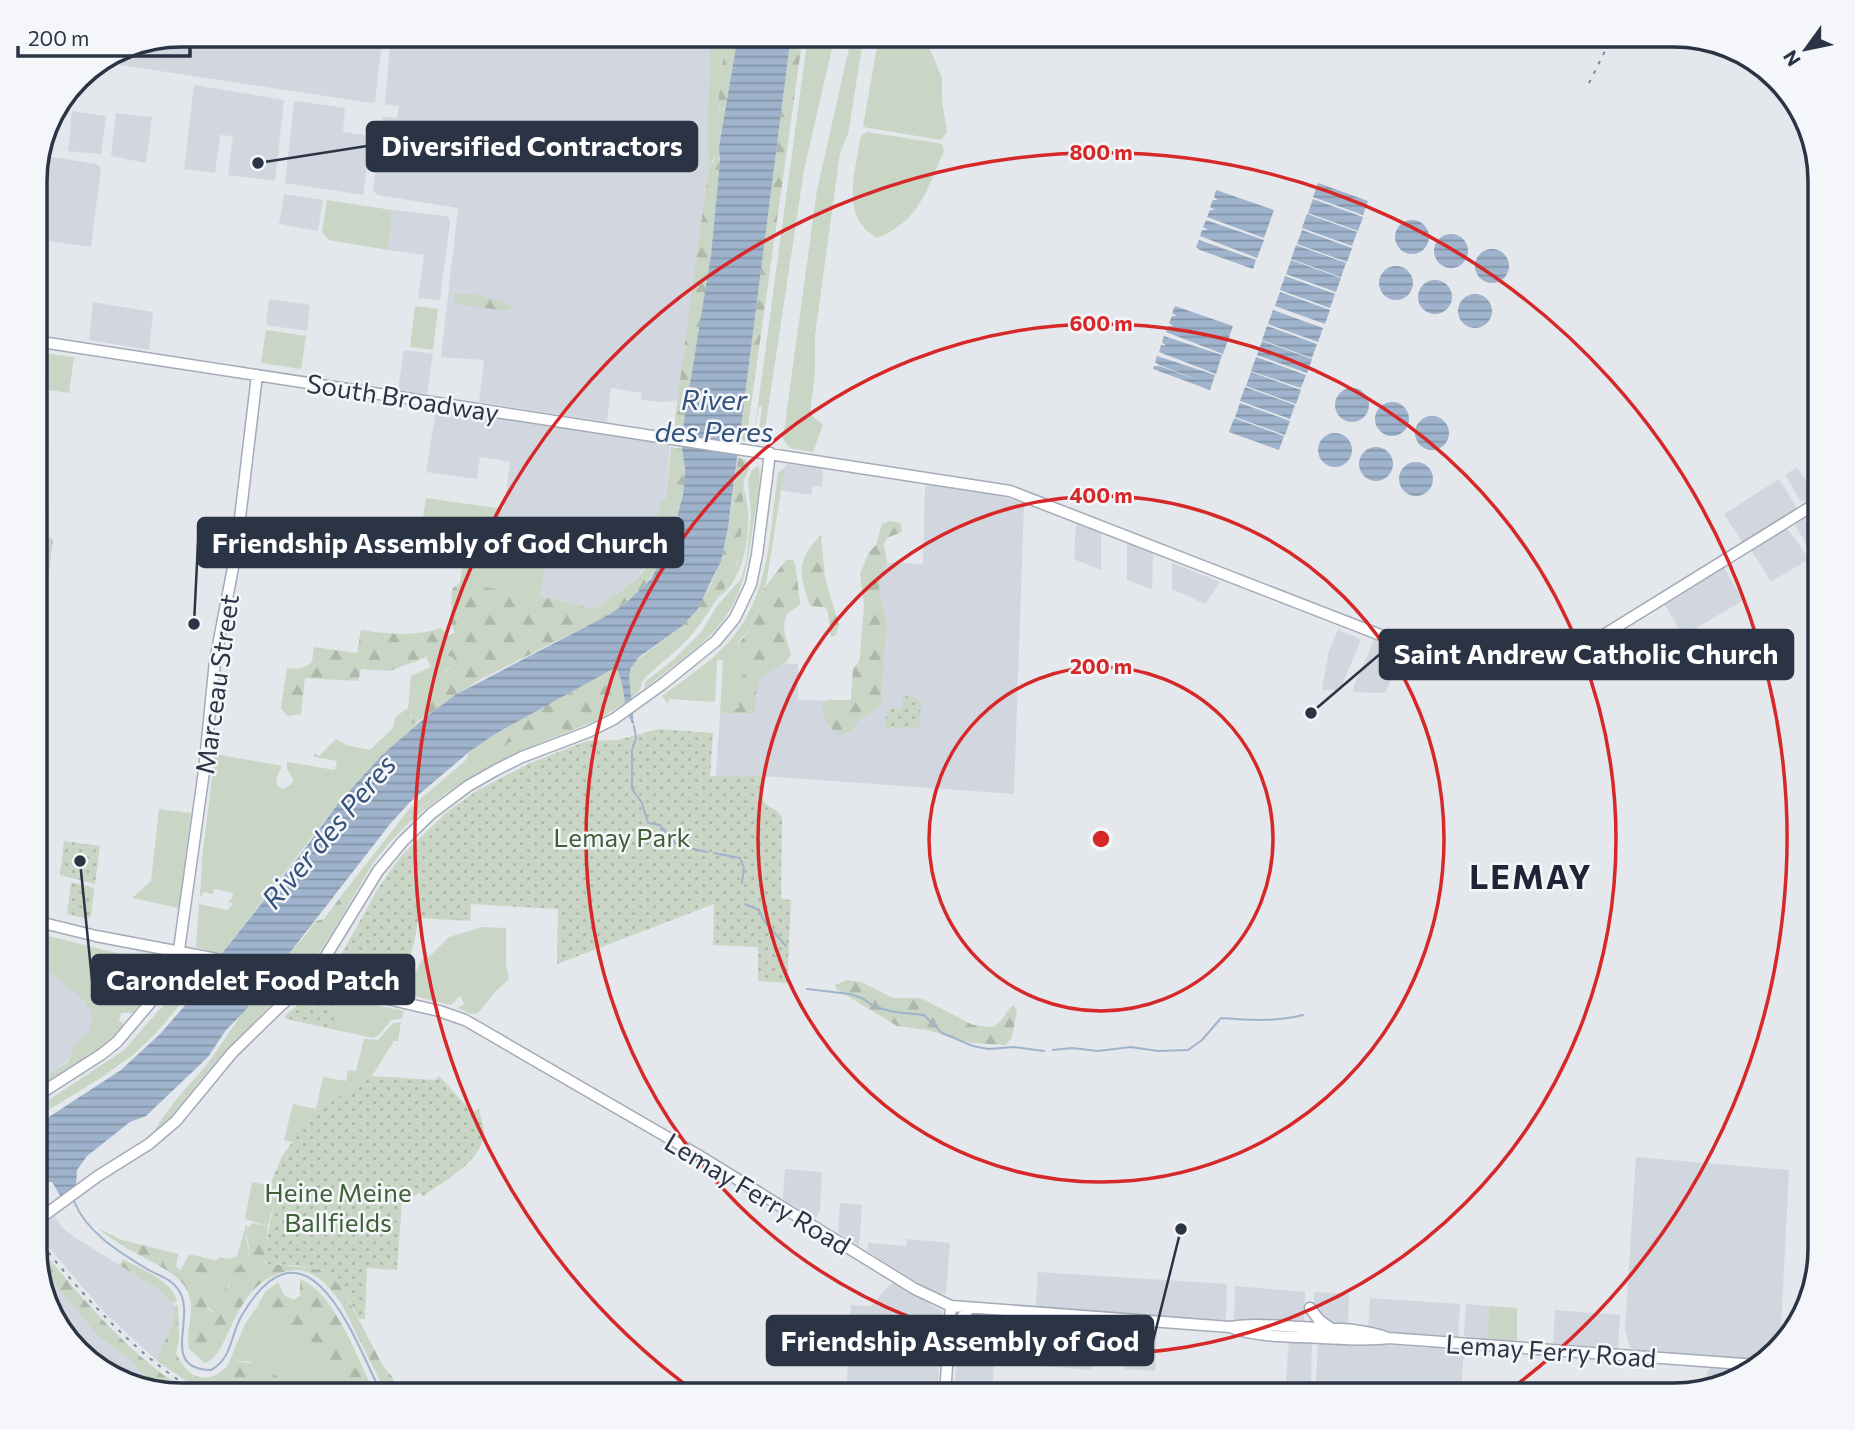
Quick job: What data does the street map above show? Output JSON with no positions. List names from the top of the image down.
{
  "streets": {
    "main road": ["South Broadway", "Marceau Street", "Lemay Ferry Road"]
  },
  "crossings": [
    ["South Broadway", "Marceau Street"],
    ["Marceau Street", "Lemay Ferry Road"]
  ],
  "districts": ["LEMAY"],
  "water": ["River des Peres"],
  "parks": ["Lemay Park", "Heine Meine Ballfields"],
  "places": [
    "Diversified Contractors",
    "Friendship Assembly of God Church",
    "Saint Andrew Catholic Church",
    "Carondelet Food Patch",
    "Friendship Assembly of God"
  ],
  "scale_bar": "200 m",
  "north": "bottom left",
  "rings": [
    "800 m",
    "600 m",
    "400 m",
    "200 m"
  ]
}
